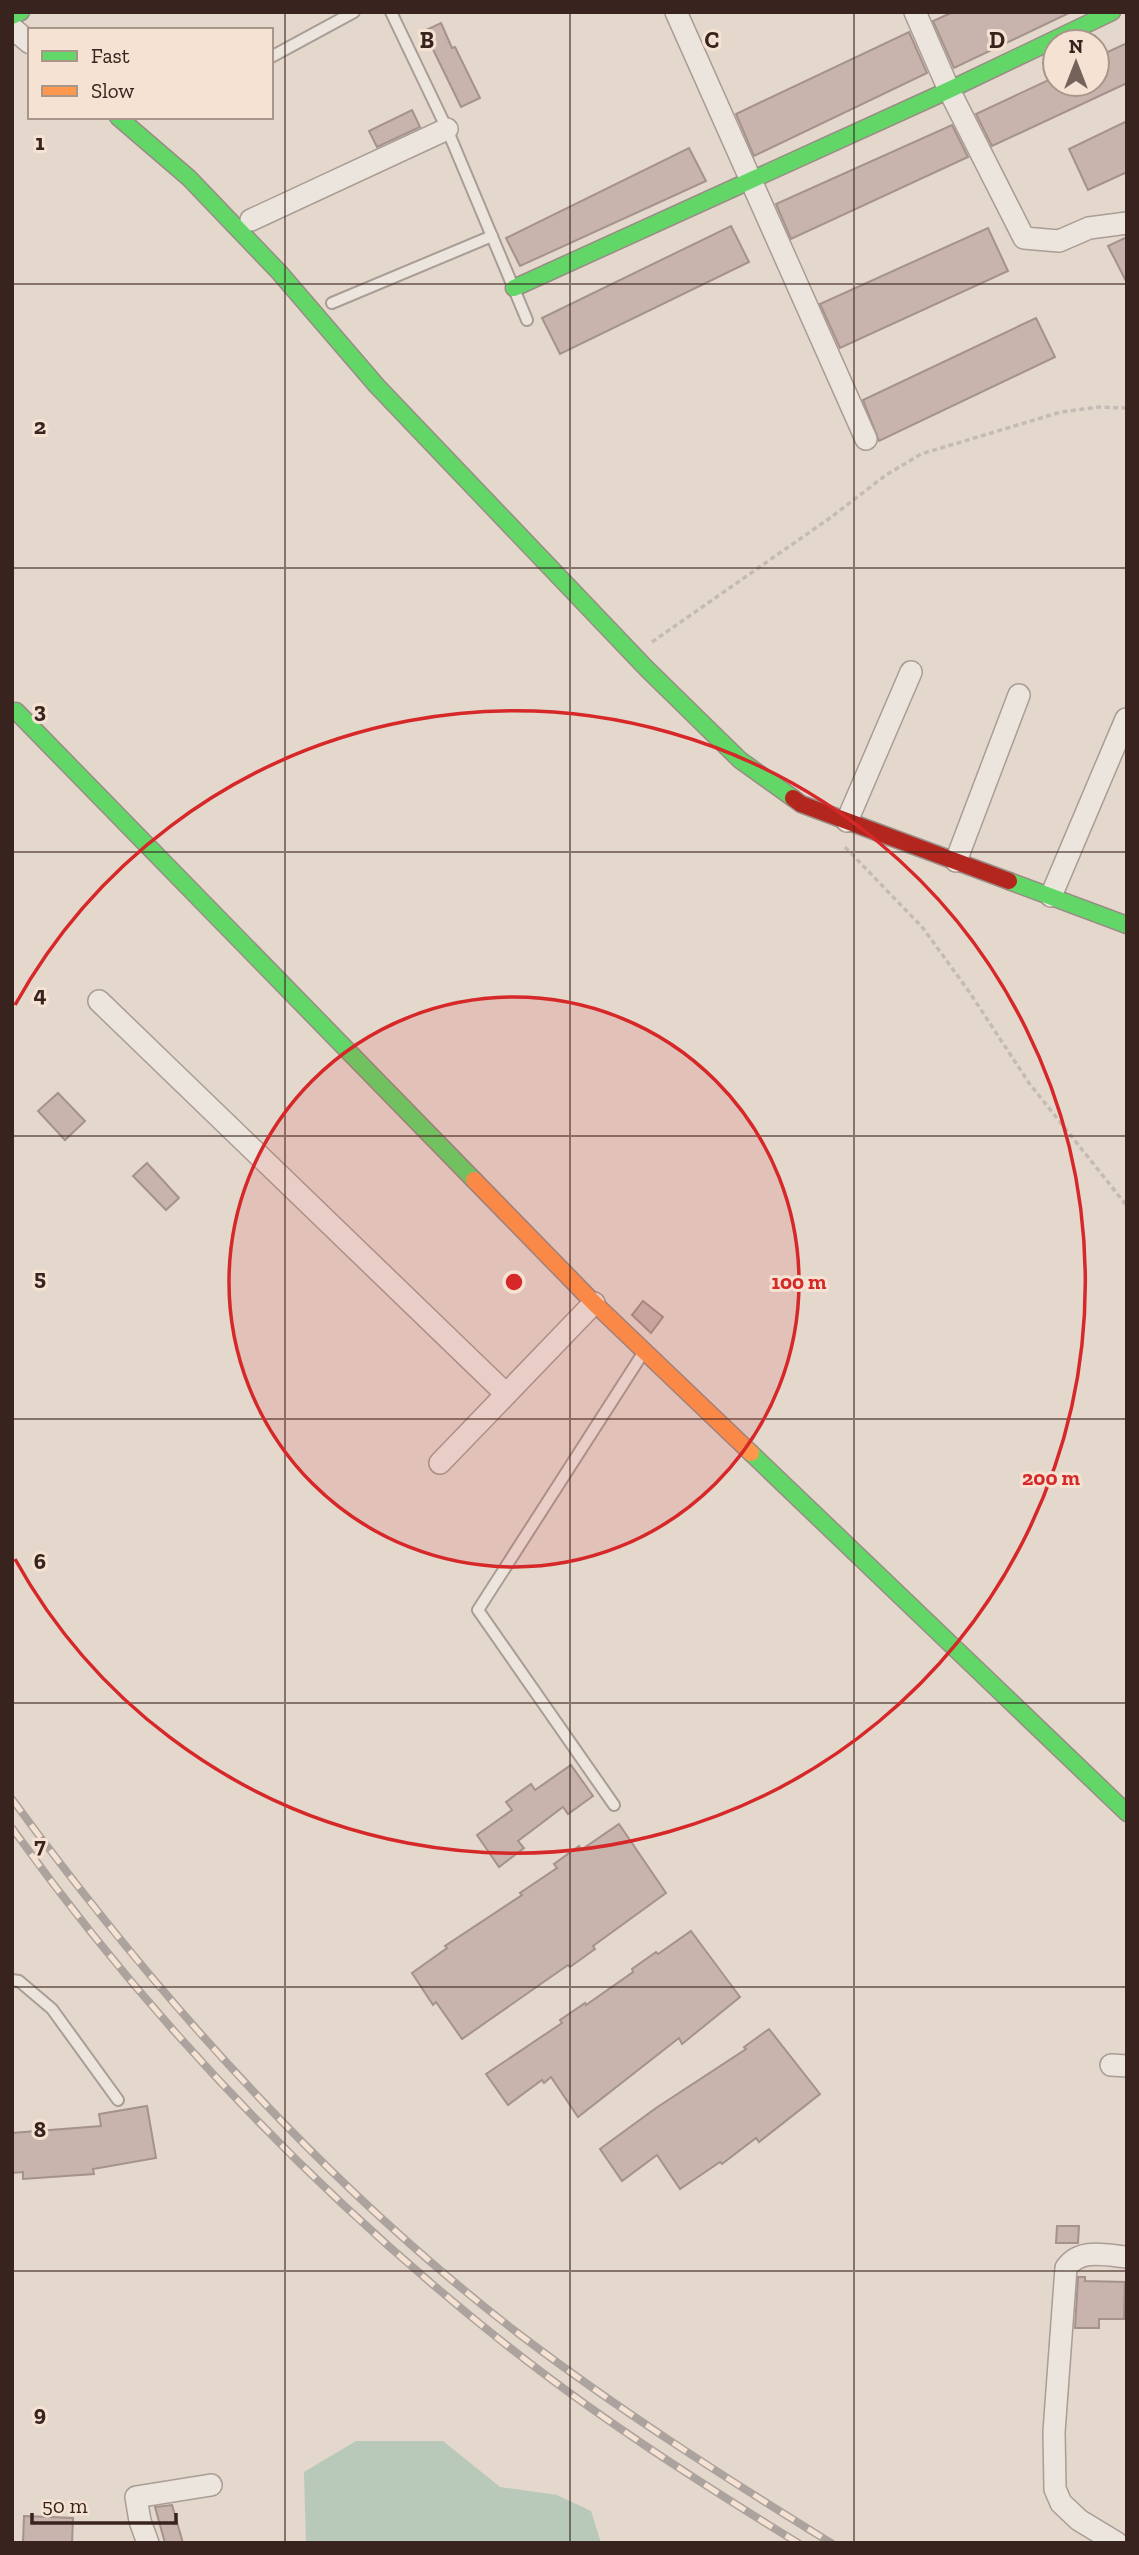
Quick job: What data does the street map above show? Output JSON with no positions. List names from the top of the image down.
{
  "legend": ["Fast", "Slow"],
  "scale_bar": "50 m",
  "north": "top",
  "grid": {
    "columns": ["B", "C", "D"],
    "rows": [
      "1",
      "2",
      "3",
      "4",
      "5",
      "6",
      "7",
      "8",
      "9"
    ]
  },
  "rings": ["100 m", "200 m"]
}
